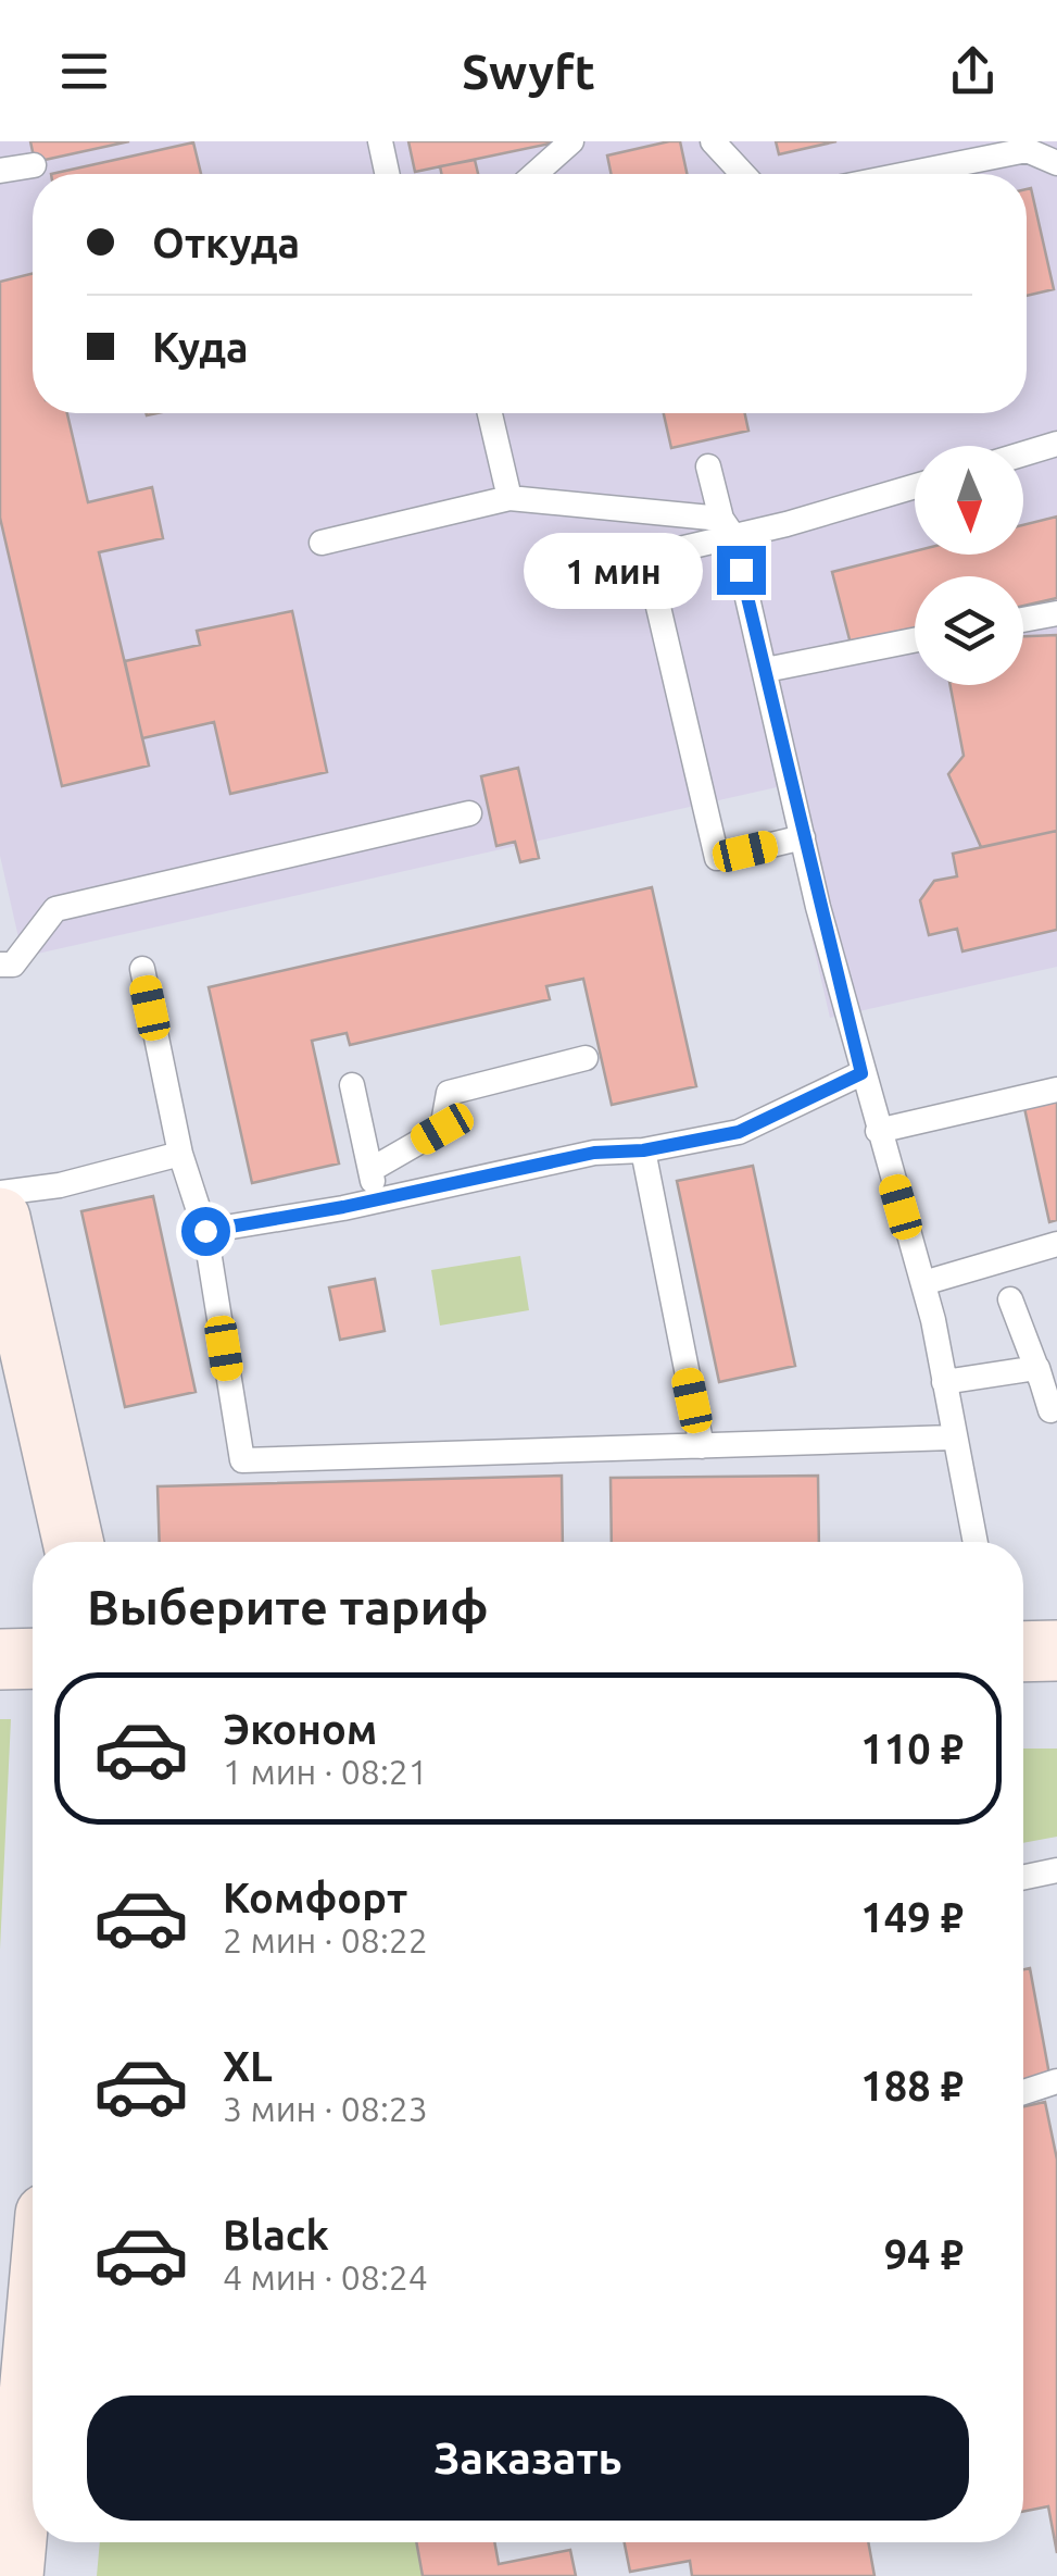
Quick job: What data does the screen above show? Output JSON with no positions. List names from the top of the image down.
{
  "north": "bottom",
  "page": {
    "header": "Swyft",
    "banner": ["Откуда", "Куда"],
    "bubble": "1 мин",
    "heading": "Выберите тариф",
    "list": [
      {
        "name": "Эконом",
        "note": "1 мин · 08:21",
        "value": "110 ₽"
      },
      {
        "name": "Комфорт",
        "note": "2 мин · 08:22",
        "value": "149 ₽"
      },
      {
        "name": "XL",
        "note": "3 мин · 08:23",
        "value": "188 ₽"
      },
      {
        "name": "Black",
        "note": "4 мин · 08:24",
        "value": "94 ₽"
      }
    ],
    "buttons": "Заказать"
  }
}
